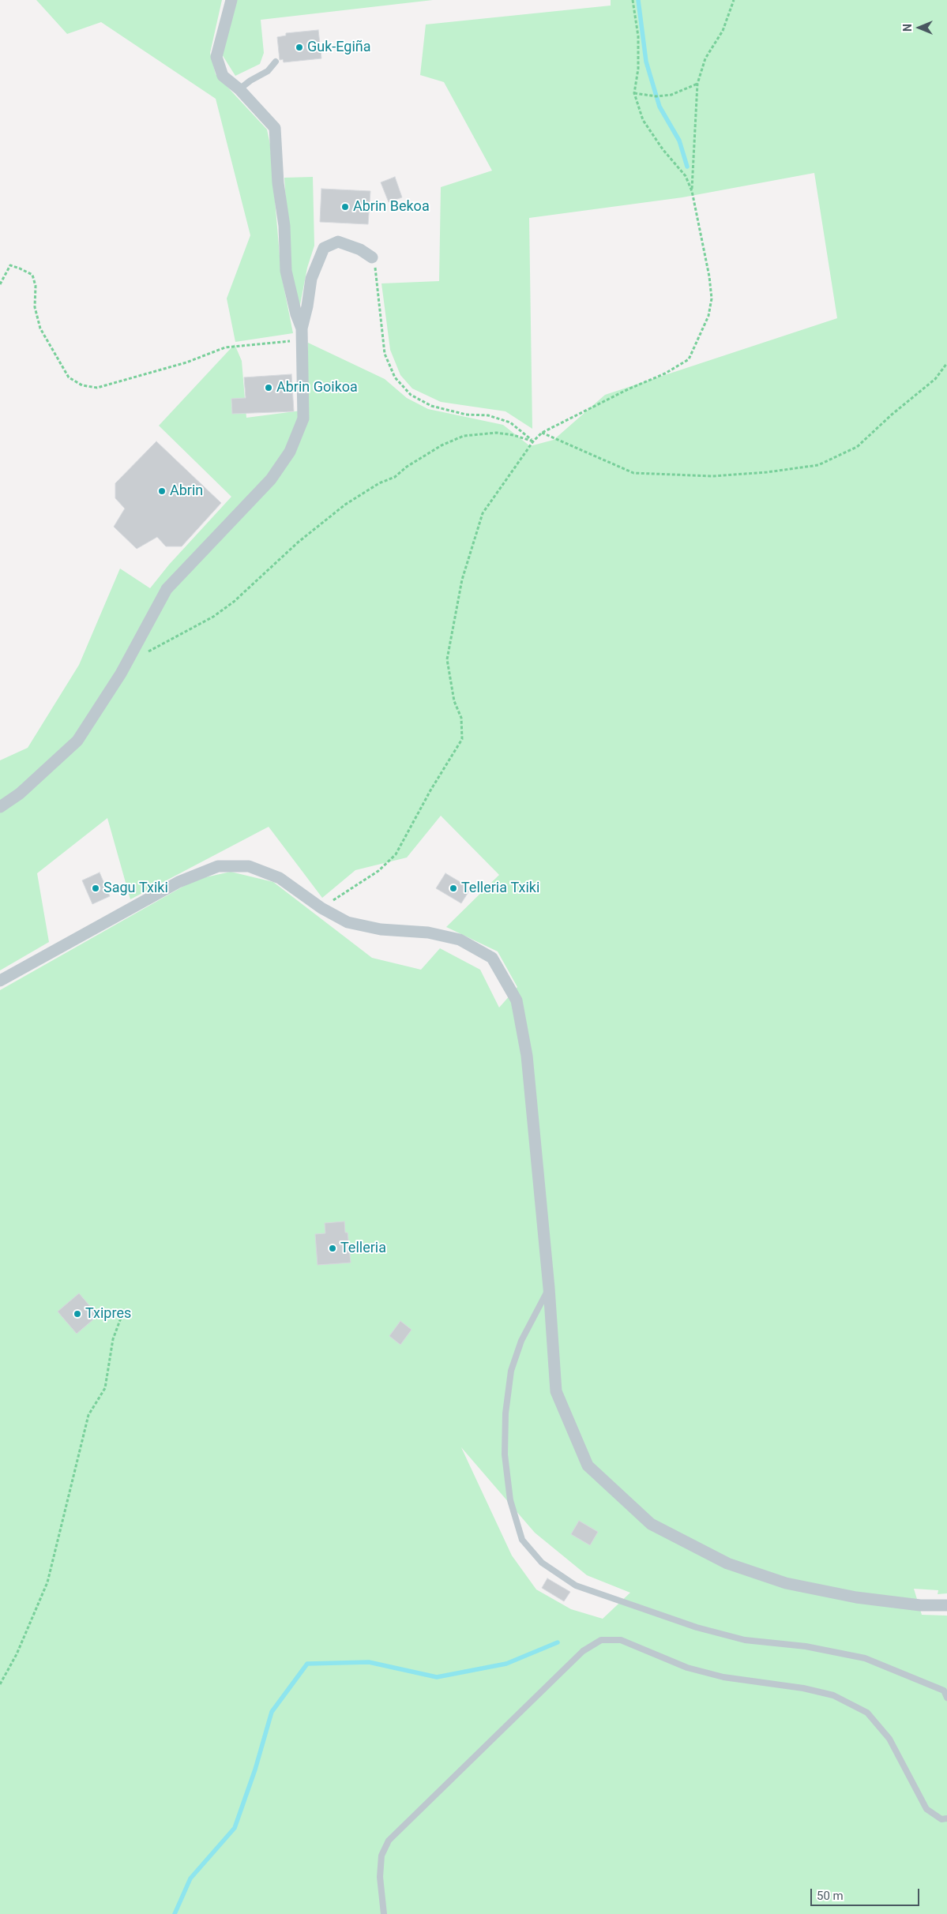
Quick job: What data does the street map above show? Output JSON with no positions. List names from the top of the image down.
{
  "places": [
    "Guk-Egiña",
    "Abrin Bekoa",
    "Abrin Goikoa",
    "Abrin",
    "Sagu Txiki",
    "Telleria Txiki",
    "Telleria",
    "Txipres"
  ],
  "scale_bar": "50 m",
  "north": "left"
}
